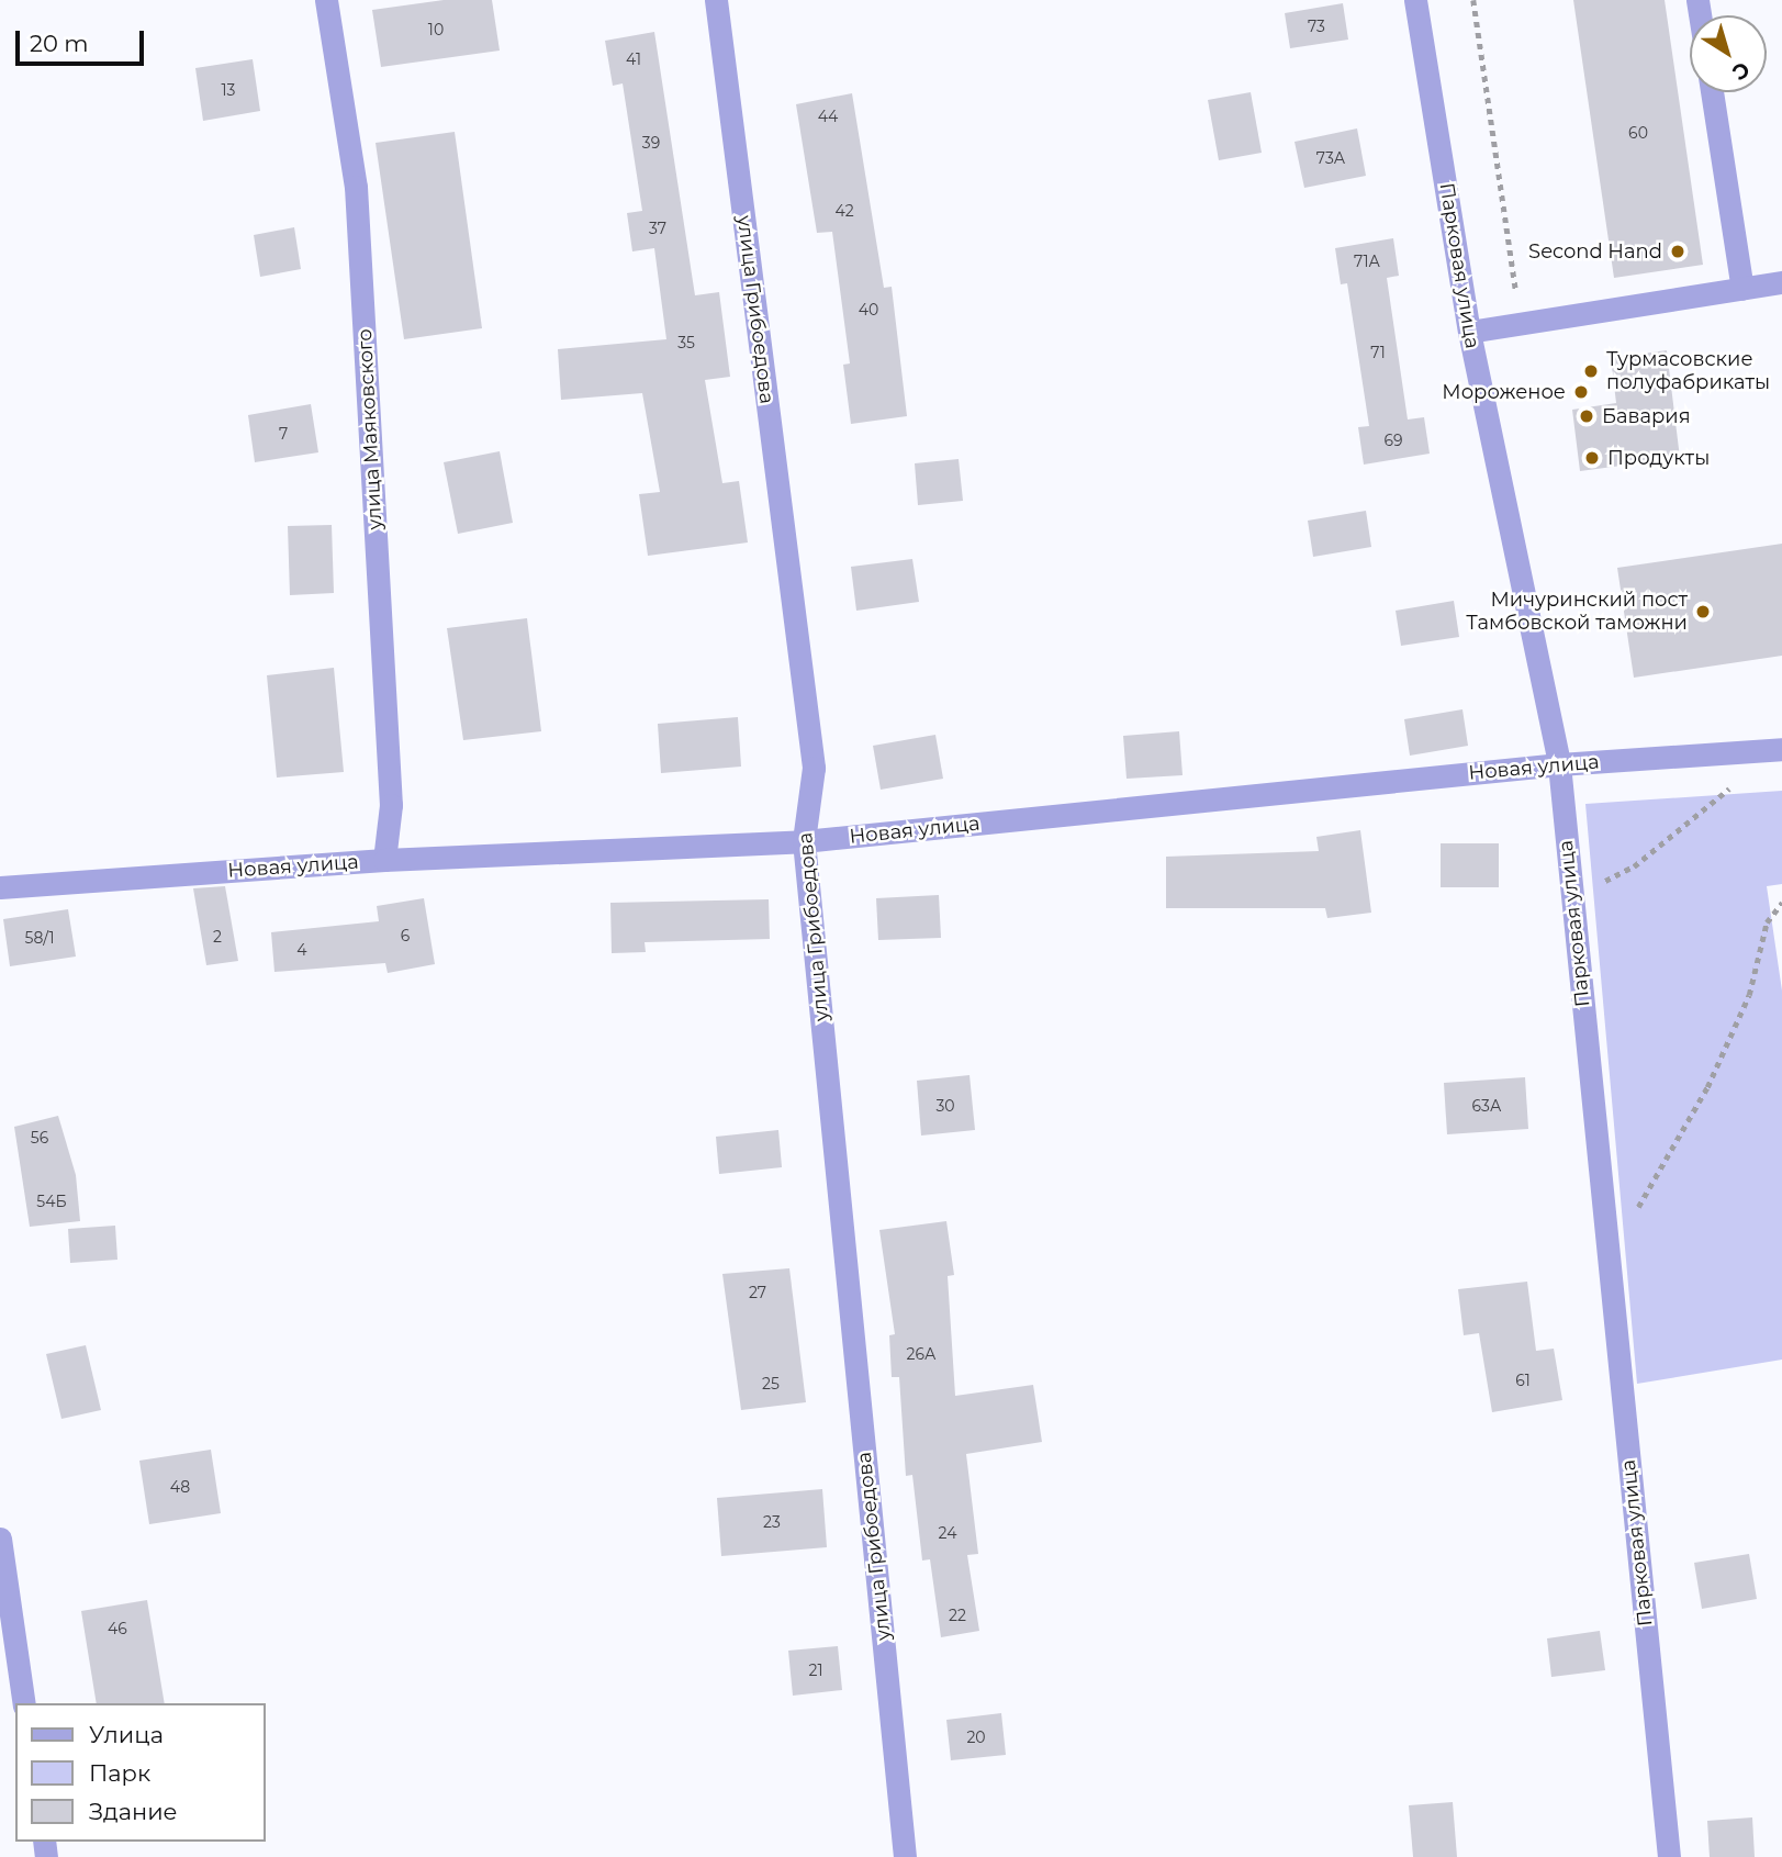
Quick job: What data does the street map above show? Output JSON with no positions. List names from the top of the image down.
{
  "streets": {
    "street": [
      "Парковая улица",
      "улица Грибоедова",
      "улица Маяковского",
      "Новая улица"
    ]
  },
  "crossings": [
    ["Парковая улица", "Новая улица"],
    ["улица Грибоедова", "Новая улица"],
    ["улица Маяковского", "Новая улица"]
  ],
  "places": [
    "Second Hand",
    "Турмасовские полуфабрикаты",
    "Мороженое",
    "Бавария",
    "Продукты",
    "Мичуринский пост Тамбовской таможни"
  ],
  "house_numbers": [
    "73",
    "10",
    "41",
    "13",
    "44",
    "60",
    "39",
    "73А",
    "42",
    "37",
    "71А",
    "40",
    "35",
    "71",
    "7",
    "69",
    "6",
    "2",
    "58/1",
    "4",
    "30",
    "63А",
    "56",
    "54Б",
    "27",
    "26А",
    "61",
    "25",
    "48",
    "23",
    "24",
    "22",
    "46",
    "21",
    "20"
  ],
  "legend": ["Улица", "Парк", "Здание"],
  "scale_bar": "20 m",
  "north": "bottom right"
}
